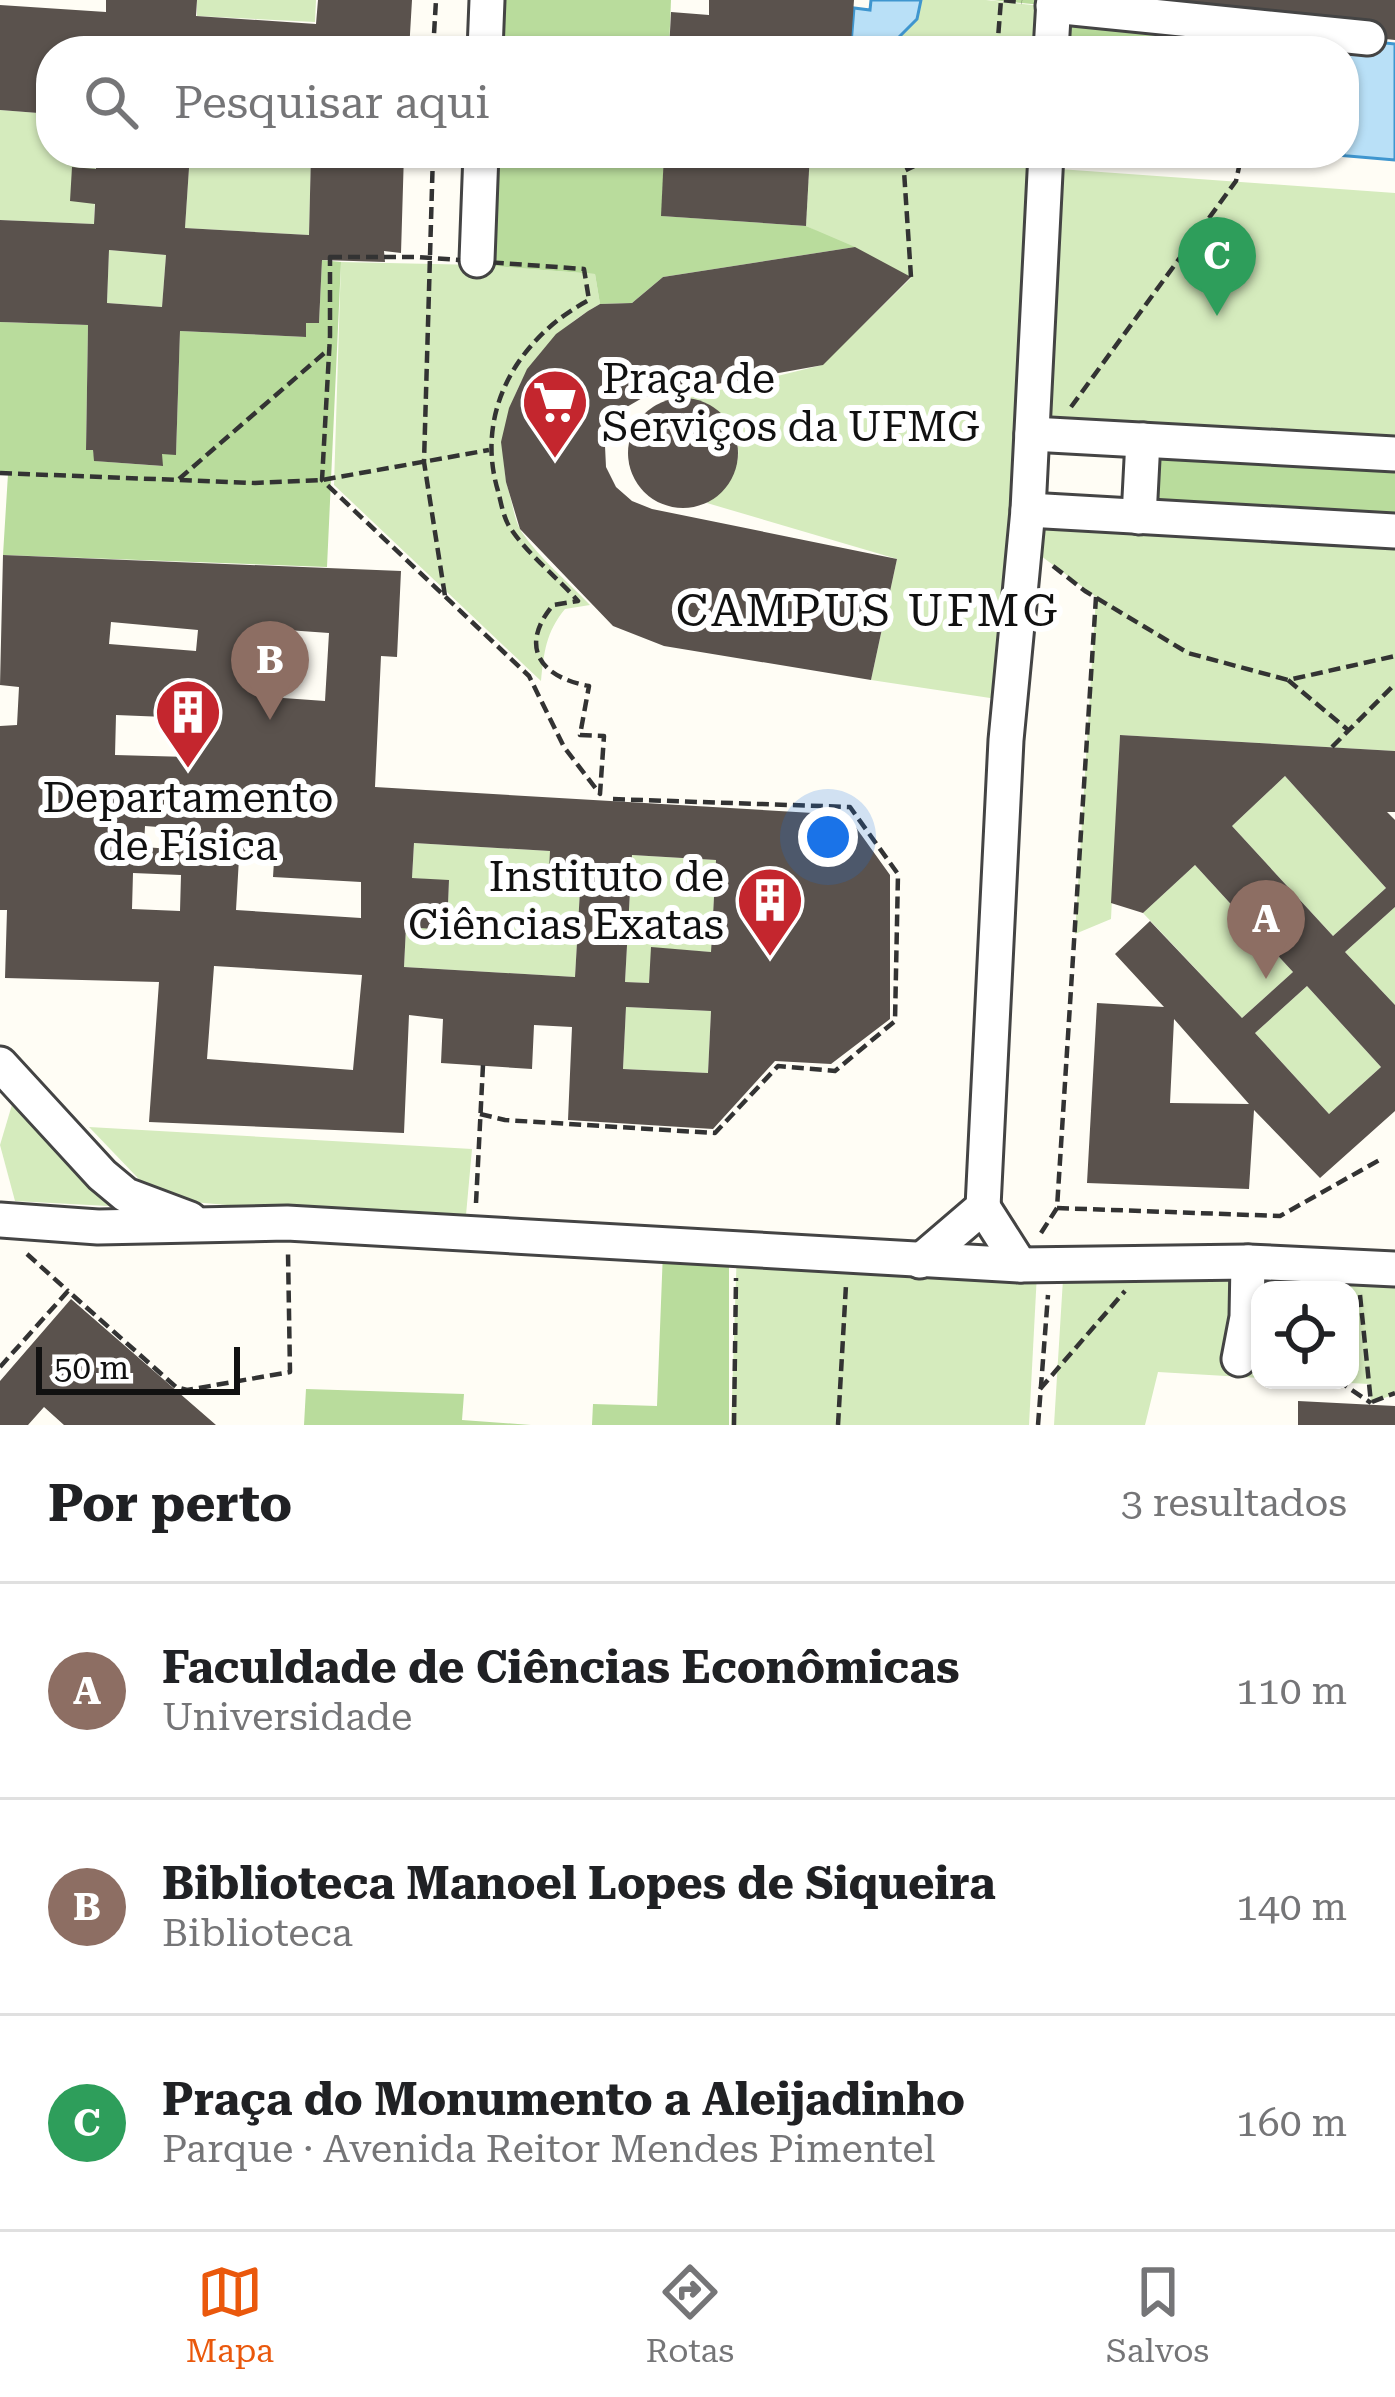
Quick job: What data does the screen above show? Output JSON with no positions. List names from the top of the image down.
{
  "districts": ["CAMPUS UFMG"],
  "places": {
    "supermarket": ["Praça de Serviços da UFMG"],
    "building": ["Departamento de Física", "Instituto de Ciências Exatas"]
  },
  "scale_bar": "50 m",
  "page": {
    "search": "Pesquisar aqui",
    "pins": ["C", "B", "A"],
    "scale": "50 m",
    "heading": ["Por perto", "3 resultados"],
    "list": [
      {
        "mark": "A",
        "name": "Faculdade de Ciências Econômicas",
        "note": "Universidade",
        "value": "110 m"
      },
      {
        "mark": "B",
        "name": "Biblioteca Manoel Lopes de Siqueira",
        "note": "Biblioteca",
        "value": "140 m"
      },
      {
        "mark": "C",
        "name": "Praça do Monumento a Aleijadinho",
        "note": "Parque · Avenida Reitor Mendes Pimentel",
        "value": "160 m"
      }
    ],
    "nav": ["Mapa", "Rotas", "Salvos"]
  }
}
